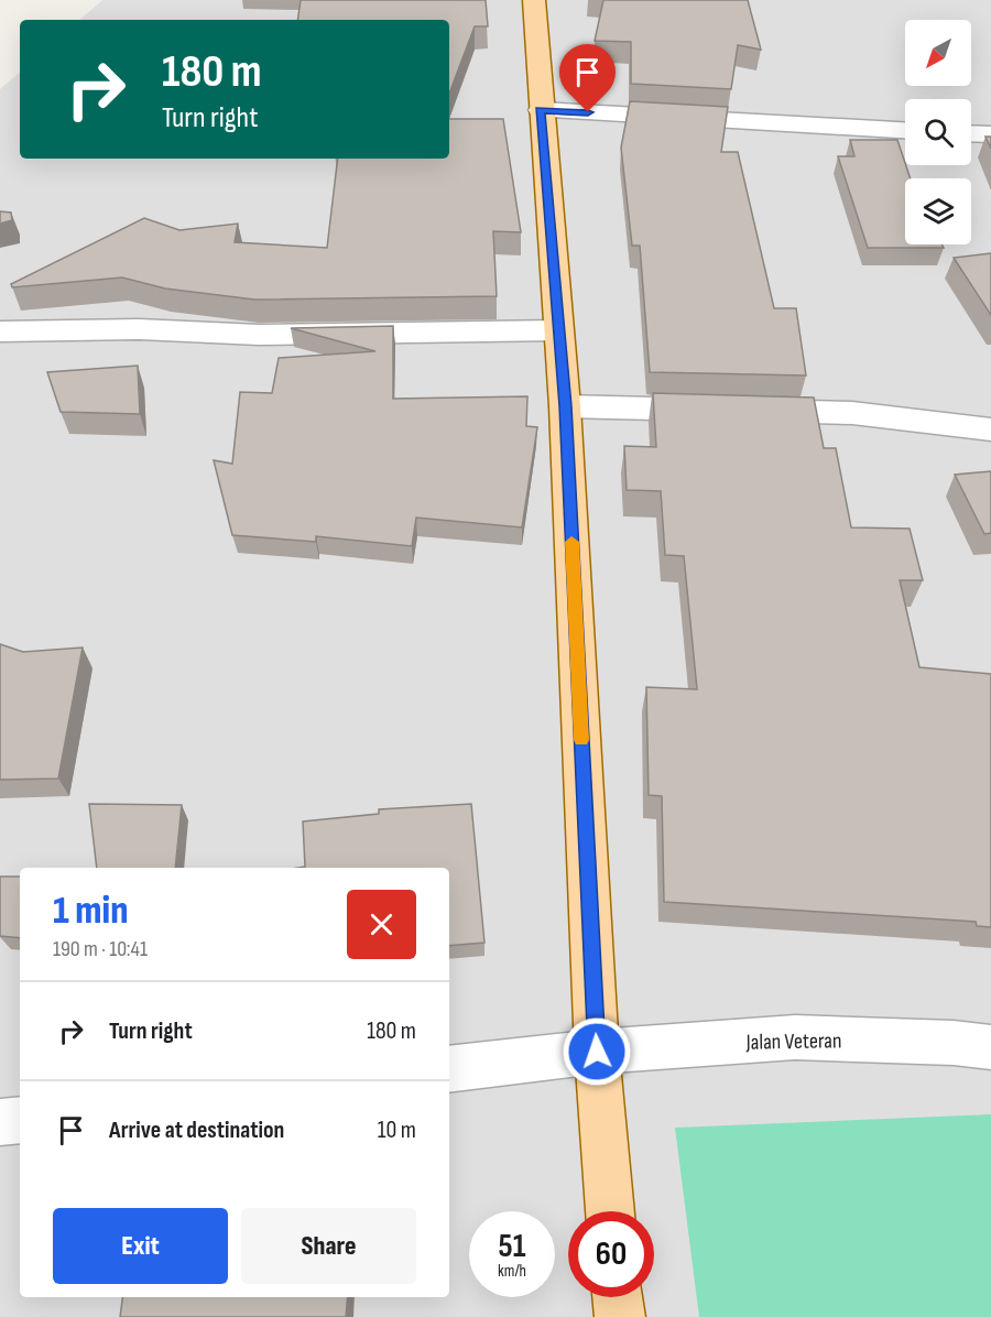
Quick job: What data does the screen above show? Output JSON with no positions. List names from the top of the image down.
{
  "streets": {
    "street": ["Jalan Veteran"]
  },
  "north": "bottom left",
  "page": {
    "turn": ["180 m", "Turn right"],
    "heading": ["1 min", "190 m · 10:41"],
    "list": [
      {
        "name": "Turn right",
        "value": "180 m"
      },
      {
        "name": "Arrive at destination",
        "value": "10 m"
      }
    ],
    "buttons": ["Exit", "Share"],
    "speed": "51 km/h",
    "limit": "60"
  }
}
